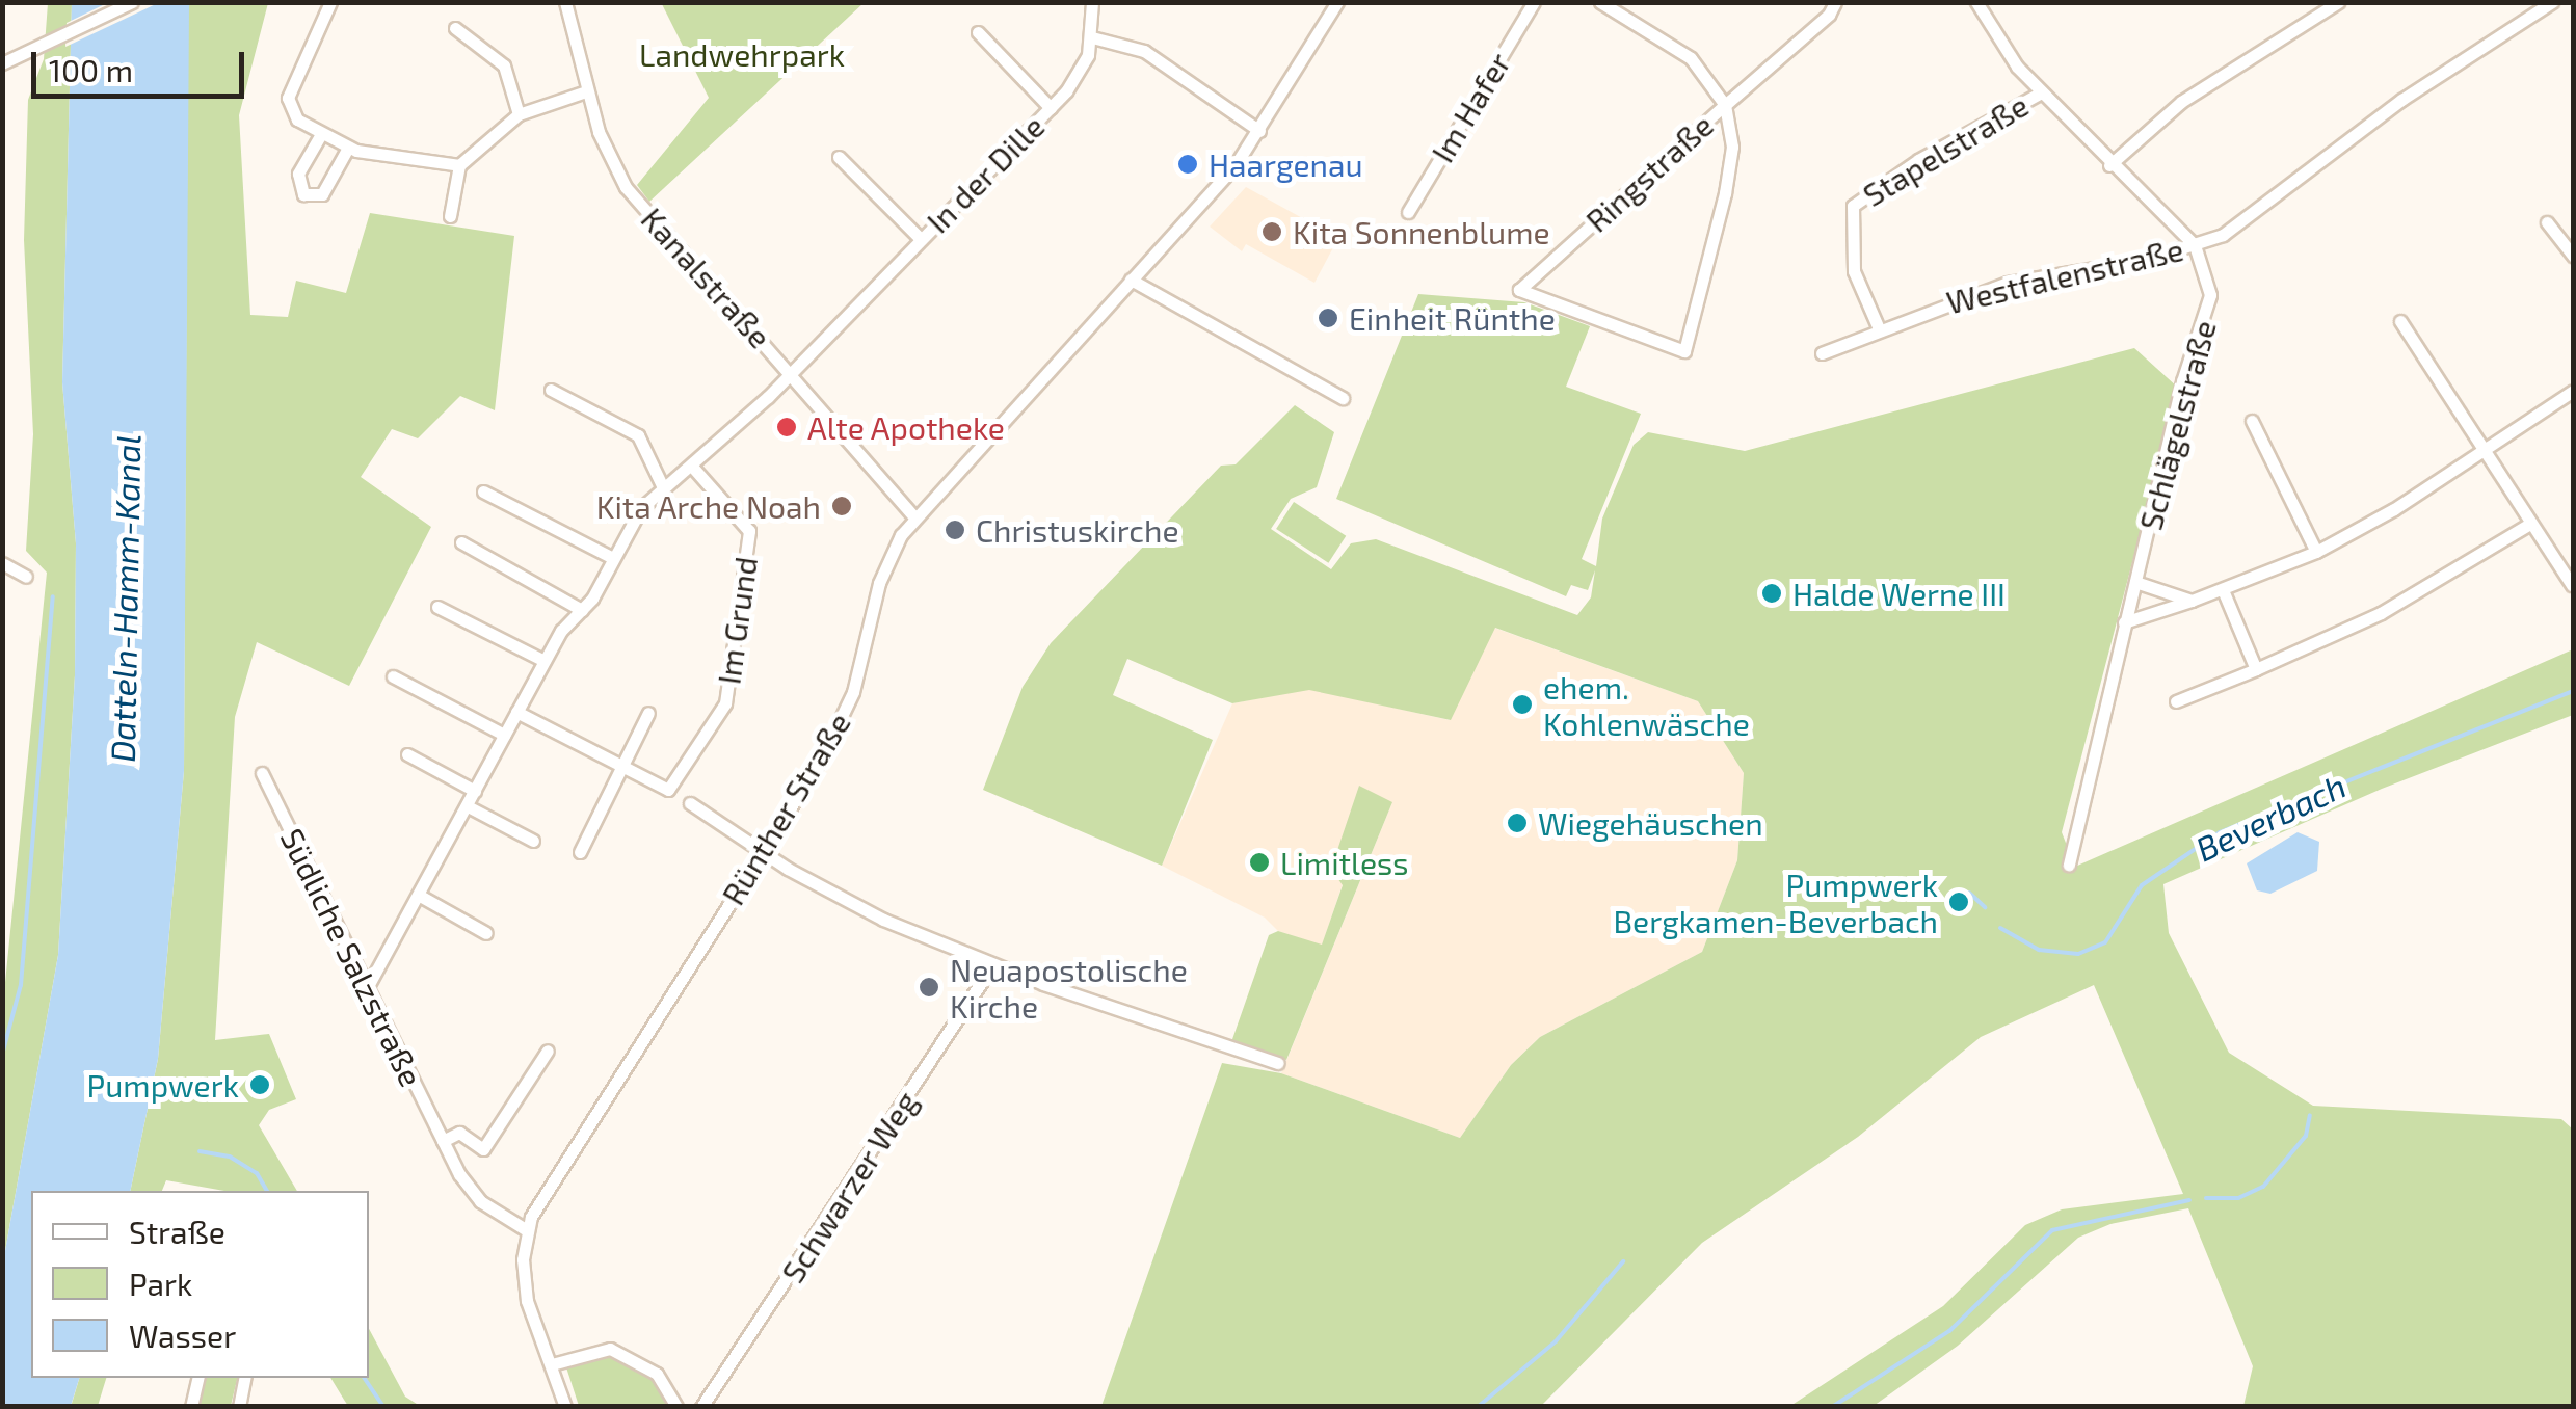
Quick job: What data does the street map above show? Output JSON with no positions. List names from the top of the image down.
{
  "streets": {
    "street": [
      "Im Hafer",
      "Stapelstraße",
      "Ringstraße",
      "In der Dille",
      "Westfalenstraße",
      "Kanalstraße",
      "Schlägelstraße",
      "Im Grund",
      "Rünther Straße",
      "Südliche Salzstraße",
      "Schwarzer Weg"
    ]
  },
  "crossings": [
    ["Stapelstraße", "Westfalenstraße"],
    ["Stapelstraße", "Schlägelstraße"],
    ["In der Dille", "Kanalstraße"],
    ["In der Dille", "Im Grund"],
    ["Westfalenstraße", "Schlägelstraße"],
    ["Kanalstraße", "Rünther Straße"],
    ["Rünther Straße", "Südliche Salzstraße"]
  ],
  "water": ["Datteln-Hamm-Kanal", "Beverbach"],
  "parks": ["Landwehrpark"],
  "places": [
    "Haargenau",
    "Kita Sonnenblume",
    "Einheit Rünthe",
    "Alte Apotheke",
    "Kita Arche Noah",
    "Christuskirche",
    "Halde Werne III",
    "ehem. Kohlenwäsche",
    "Wiegehäuschen",
    "Limitless",
    "Pumpwerk Bergkamen-Beverbach",
    "Neuapostolische Kirche",
    "Pumpwerk"
  ],
  "legend": ["Straße", "Park", "Wasser"],
  "scale_bar": "100 m"
}
